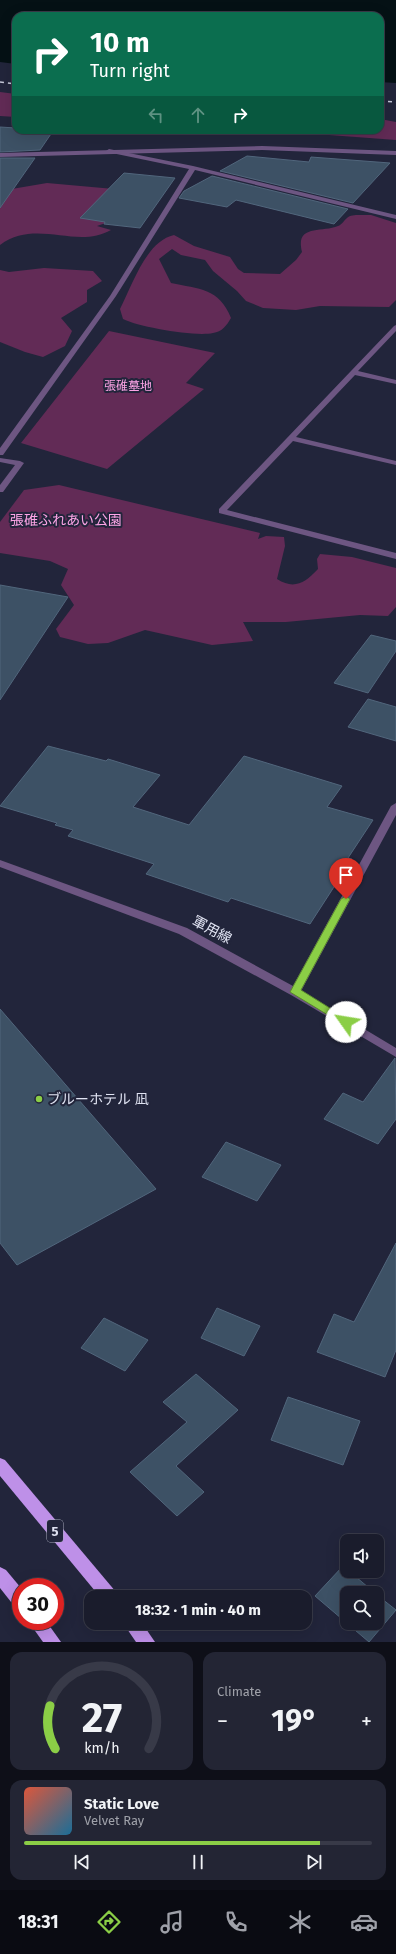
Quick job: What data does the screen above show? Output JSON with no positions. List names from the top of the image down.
{
  "streets": {
    "highway": ["5"],
    "street": ["軍用線"]
  },
  "parks": ["張碓墓地", "張碓ふれあい公園"],
  "places": ["ブルーホテル 凪"],
  "page": {
    "turn": ["10 m", "Turn right"],
    "limit": "30",
    "trip": "18:32 · 1 min · 40 m",
    "tile": "Climate",
    "heat": ["−", "19°", "+"],
    "song": ["Static Love", "Velvet Ray"],
    "tabs": "18:31",
    "gauge": ["27", "km/h"]
  }
}
